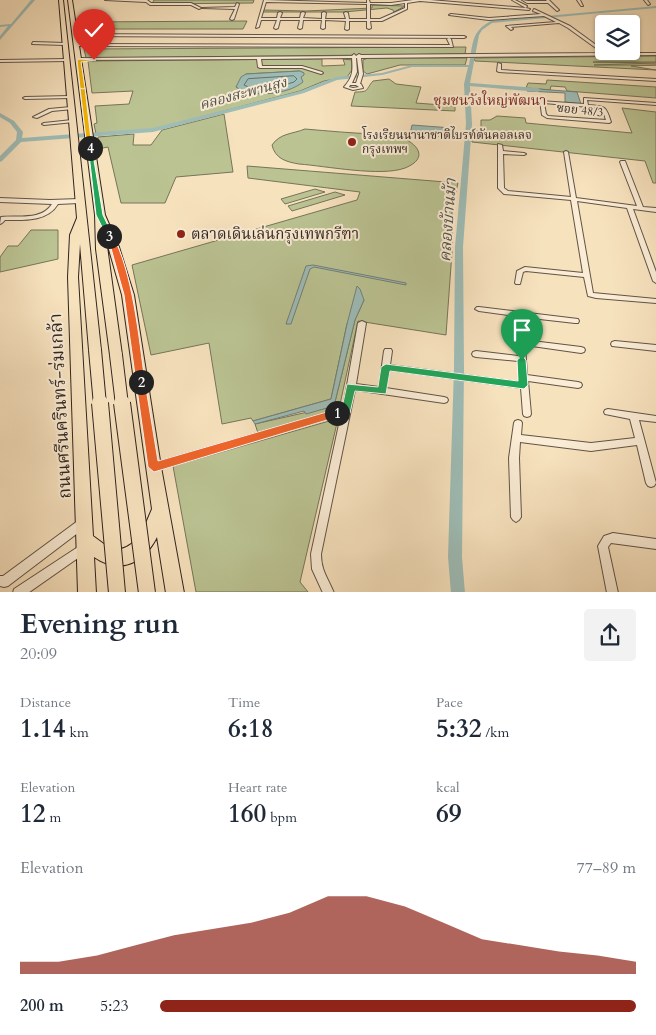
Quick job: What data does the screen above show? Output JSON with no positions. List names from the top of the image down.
{
  "streets": {
    "main road": ["ถนนศรีนครินทร์-ร่มเกล้า"],
    "street": ["ซอย 48/3"]
  },
  "districts": ["ชุมชนวังใหญ่พัฒนา"],
  "water": ["คลองสะพานสูง", "คลองบ้านม้า"],
  "places": ["โรงเรียนนานาชาติไบรท์ตันคอลเลจ กรุงเทพฯ", "ตลาดเดินเล่นกรุงเทพกรีฑา"],
  "page": {
    "pins": [
      "4",
      "3",
      "2",
      "1"
    ],
    "heading": ["Evening run", "20:09"],
    "stats": [
      ["Distance", "1.14 km"],
      ["Time", "6:18"],
      ["Pace", "5:32 /km"],
      ["Elevation", "12 m"],
      ["Heart rate", "160 bpm"],
      ["kcal", "69"]
    ],
    "chart": ["Elevation", "77–89 m"],
    "list": [
      {
        "name": "200 m",
        "note": "5:23"
      }
    ]
  }
}
